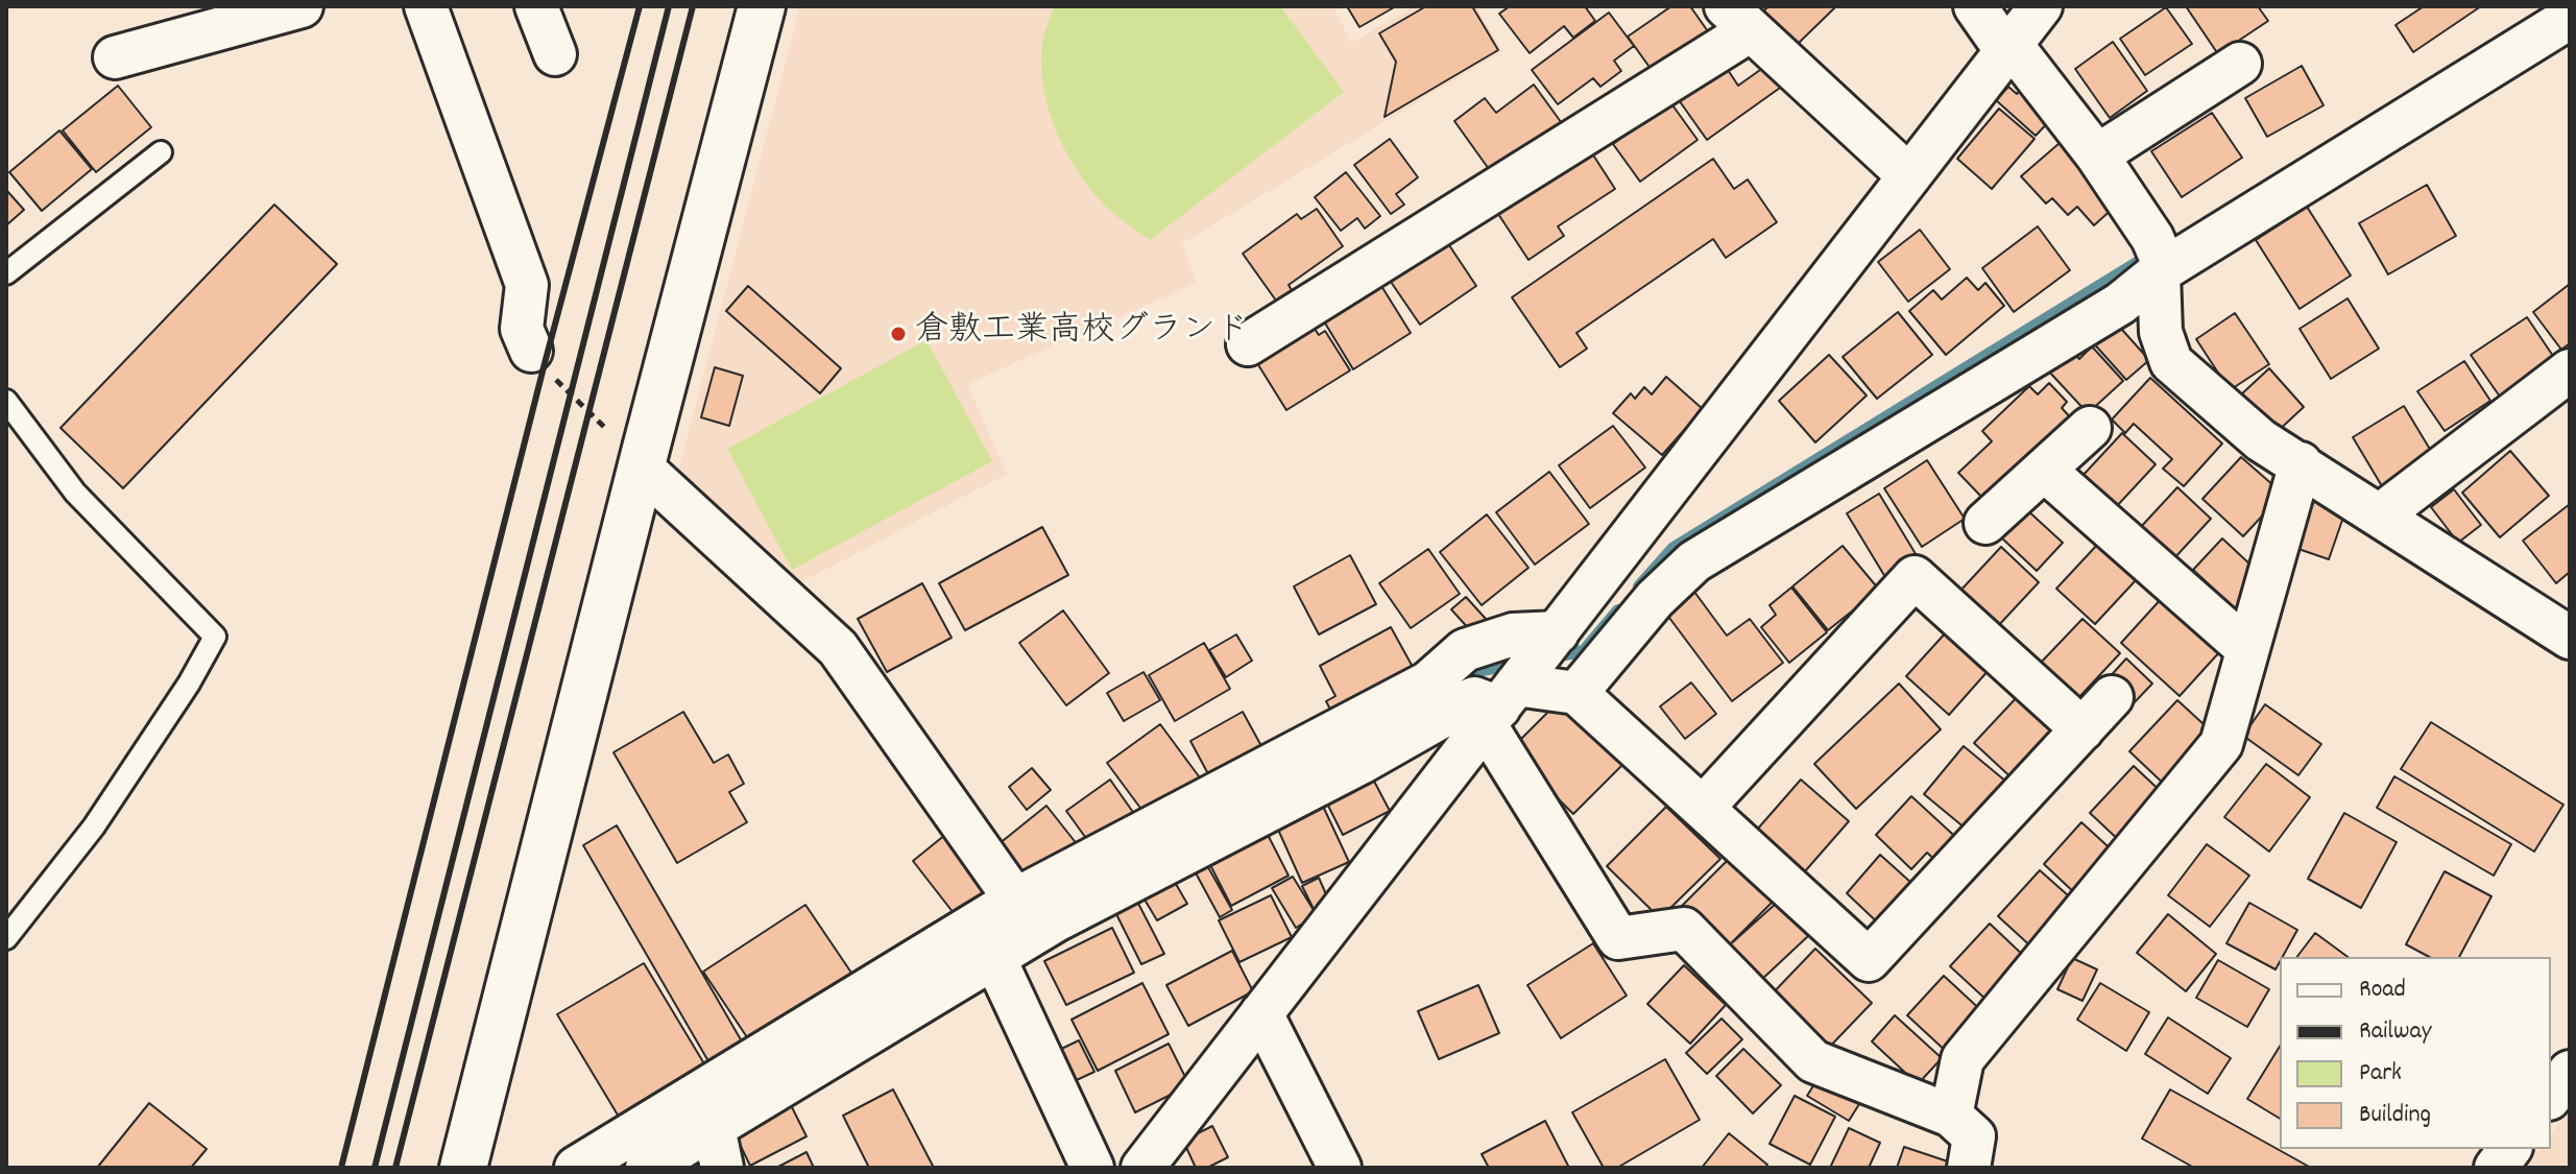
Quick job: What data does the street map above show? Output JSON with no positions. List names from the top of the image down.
{
  "places": ["倉敷工業高校グランド"],
  "legend": [
    "Road",
    "Railway",
    "Park",
    "Building"
  ]
}
